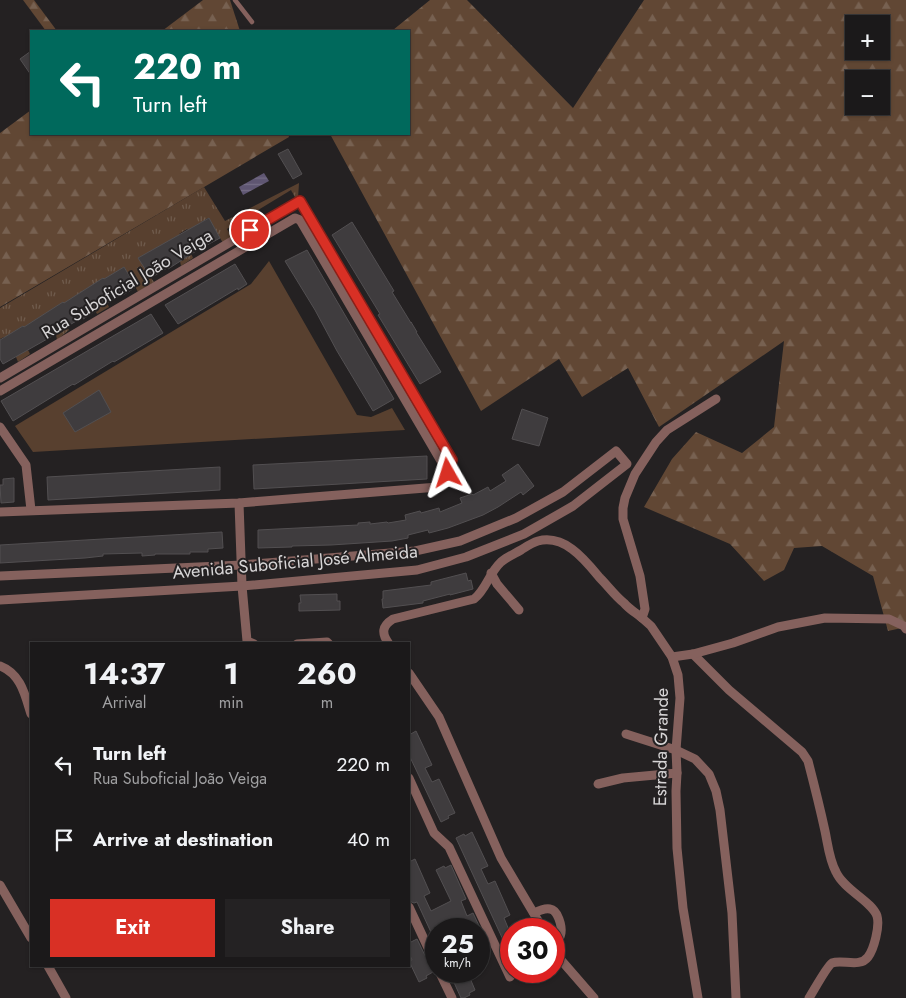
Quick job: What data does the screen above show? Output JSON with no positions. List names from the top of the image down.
{
  "streets": {
    "street": ["Rua Suboficial João Veiga", "Avenida Suboficial José Almeida", "Estrada Grande"]
  },
  "page": {
    "map_buttons": ["+", "−"],
    "turn": ["220 m", "Turn left"],
    "eta": [
      "14:37",
      "Arrival",
      "1",
      "min",
      "260",
      "m"
    ],
    "list": [
      {
        "name": "Turn left",
        "note": "Rua Suboficial João Veiga",
        "value": "220 m"
      },
      {
        "name": "Arrive at destination",
        "value": "40 m"
      }
    ],
    "buttons": ["Exit", "Share"],
    "speed": "25 km/h",
    "limit": "30"
  }
}
